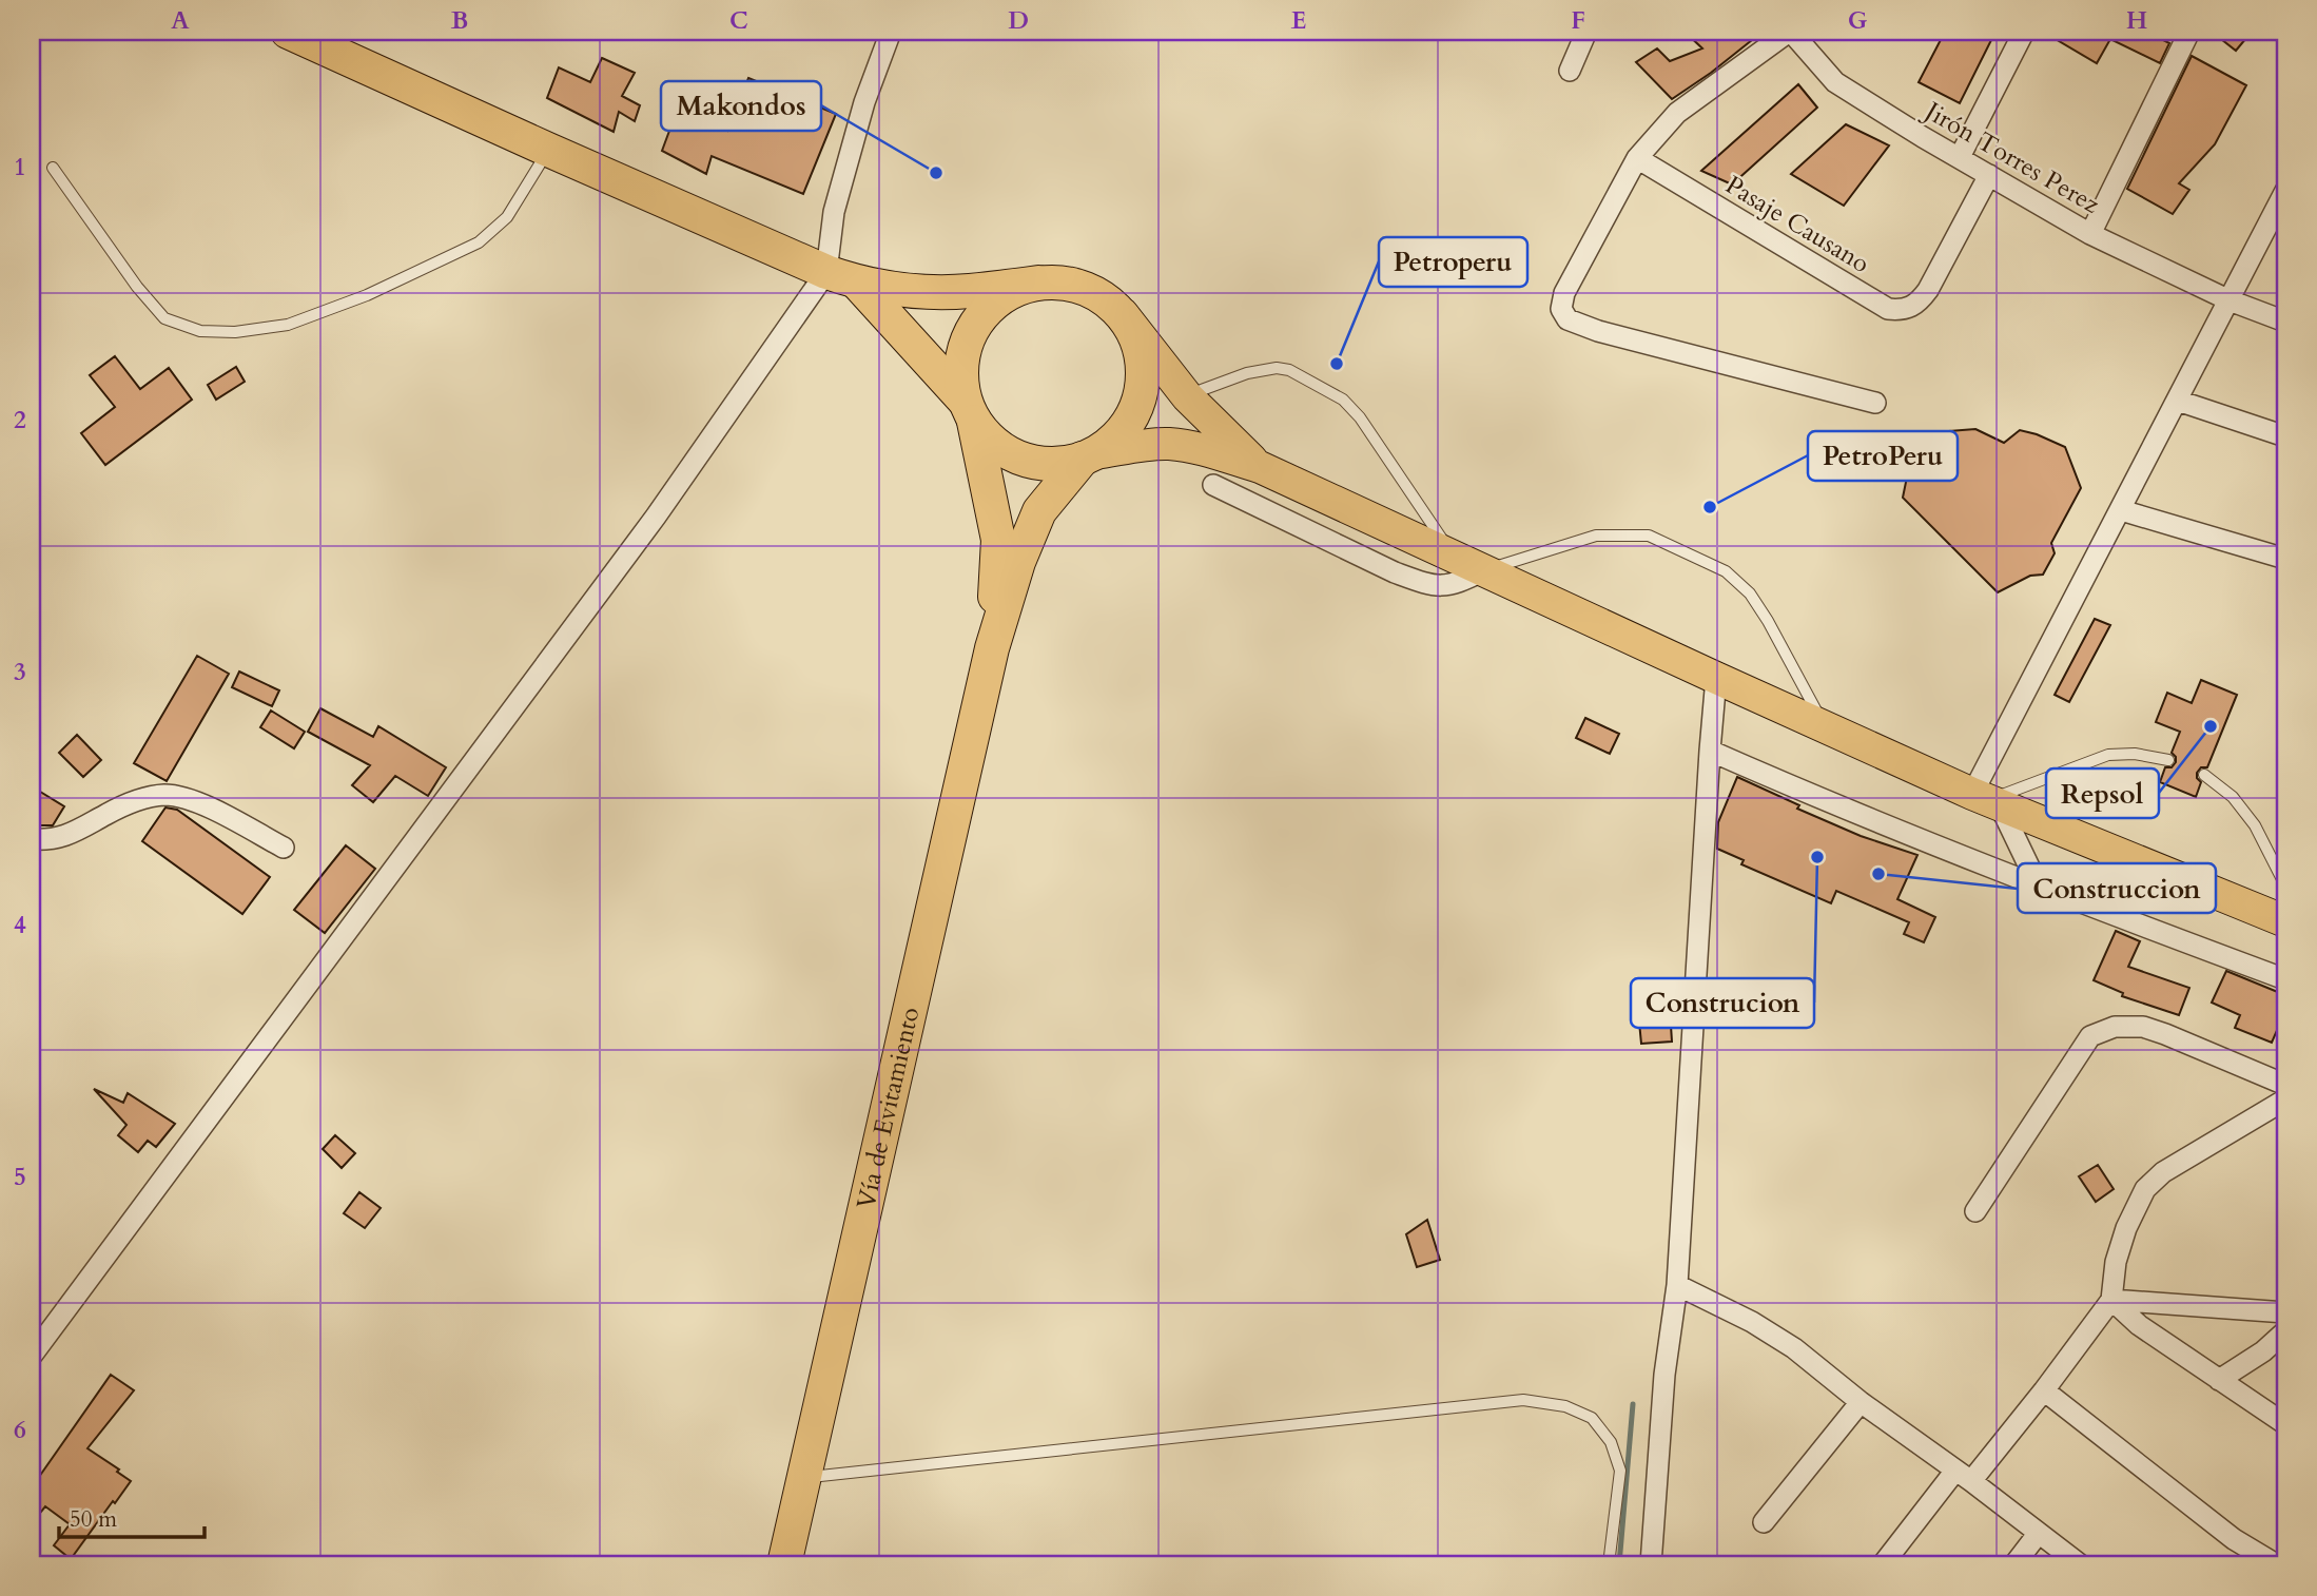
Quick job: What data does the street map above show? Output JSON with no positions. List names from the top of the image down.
{
  "streets": {
    "highway": ["Vía de Evitamiento"],
    "street": ["Jirón Torres Perez", "Pasaje Causano"]
  },
  "crossings": [
    ["Jirón Torres Perez", "Pasaje Causano"]
  ],
  "places": [
    "Makondos",
    "Petroperu",
    "PetroPeru",
    "Repsol",
    "Construcion",
    "Construccion"
  ],
  "scale_bar": "50 m",
  "grid": {
    "columns": [
      "A",
      "B",
      "C",
      "D",
      "E",
      "F",
      "G",
      "H"
    ],
    "rows": [
      "1",
      "2",
      "3",
      "4",
      "5",
      "6"
    ]
  }
}
